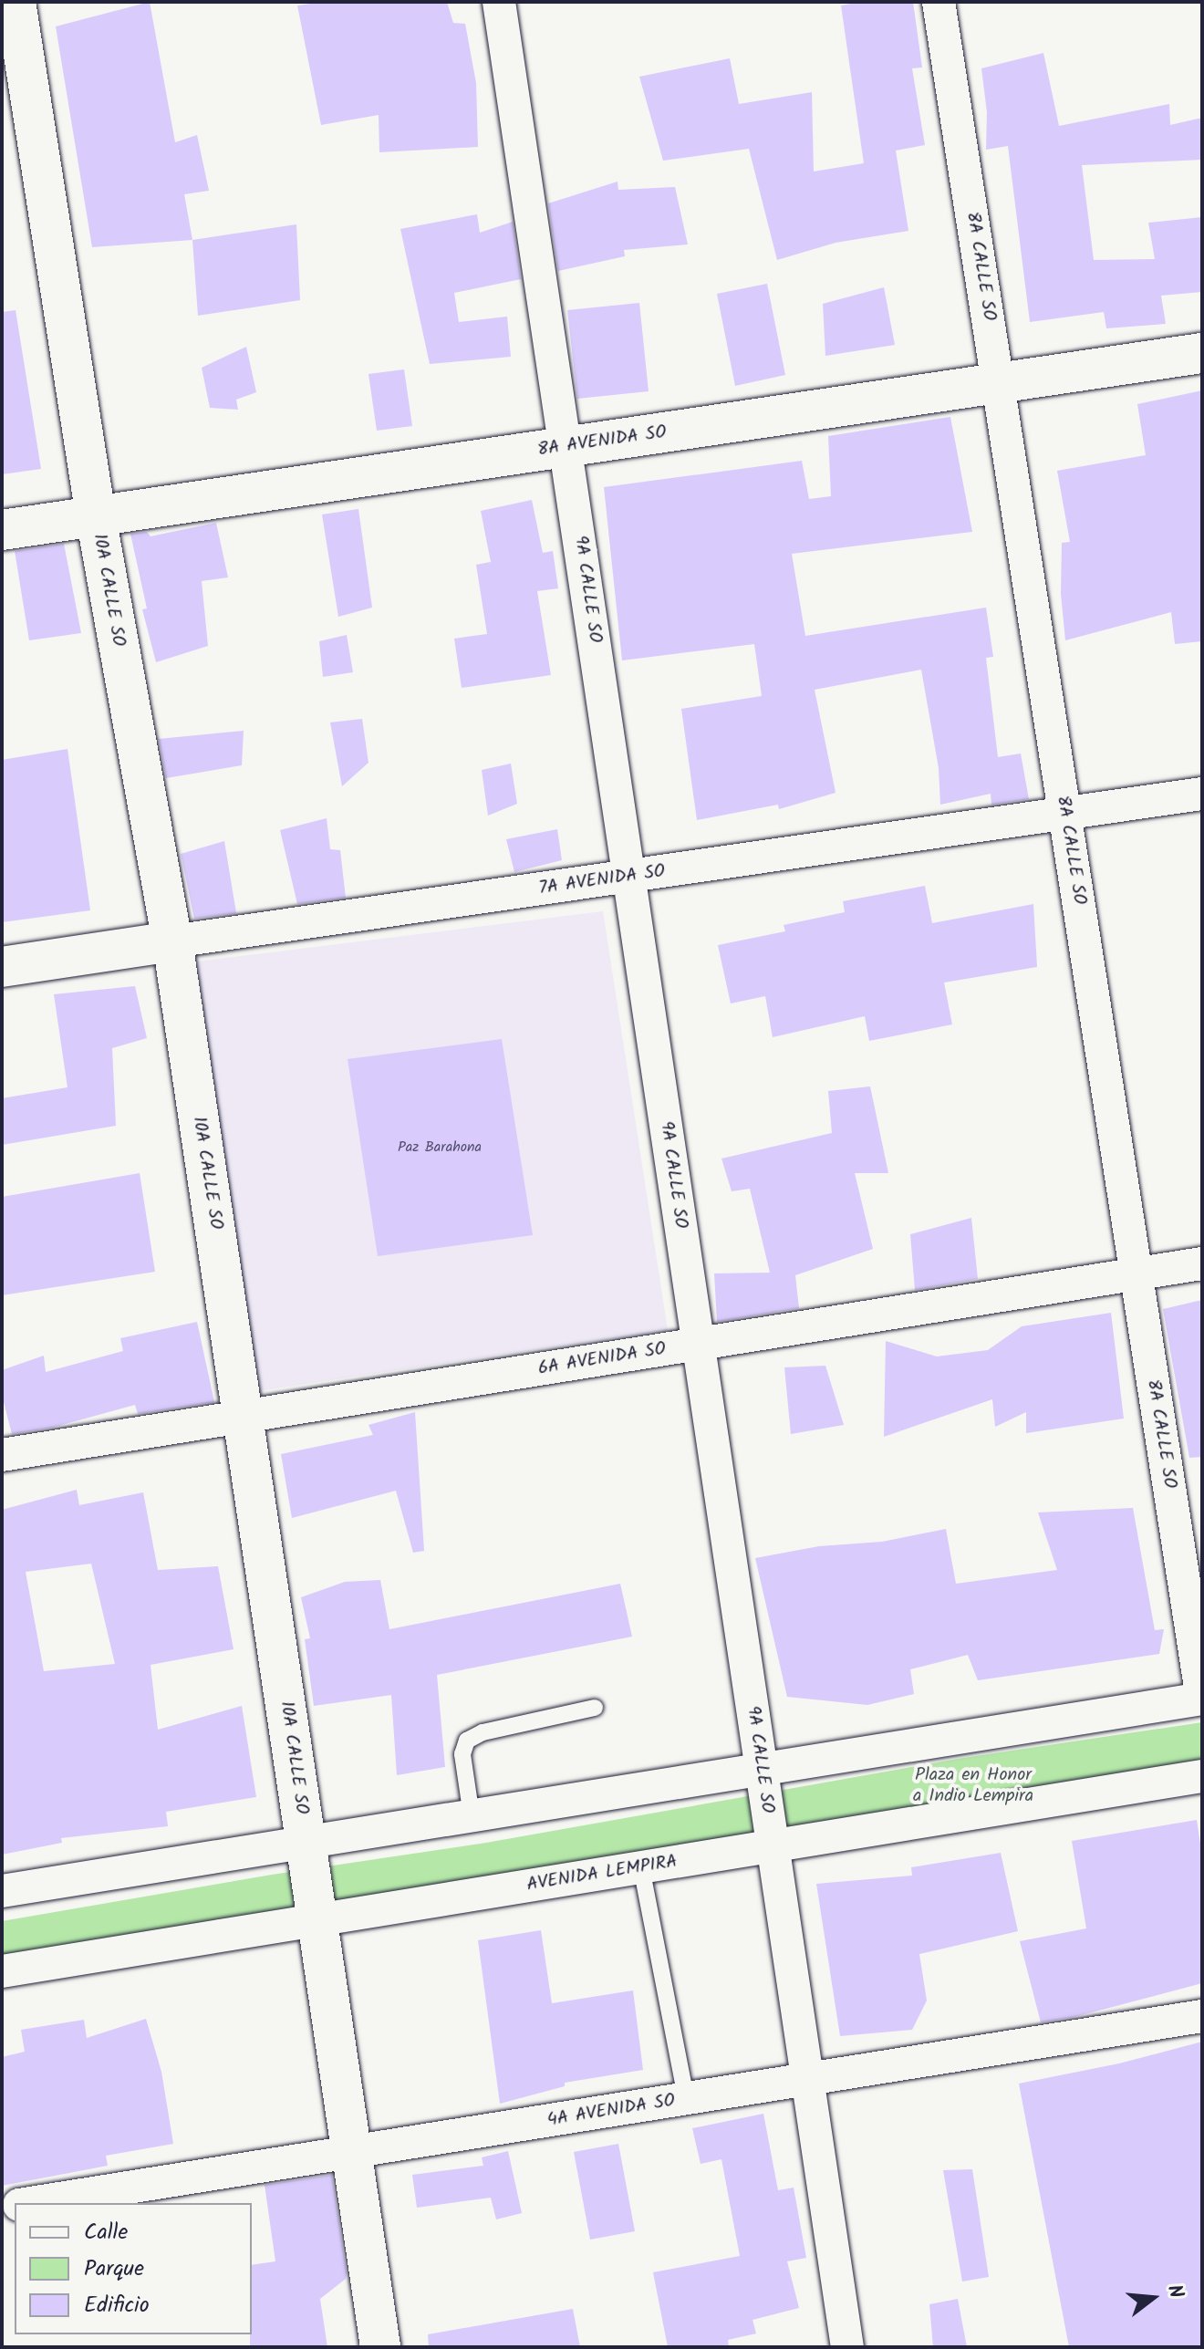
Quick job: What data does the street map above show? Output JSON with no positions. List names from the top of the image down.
{
  "streets": {
    "street": [
      "8A CALLE SO",
      "8A AVENIDA SO",
      "9A CALLE SO",
      "10A CALLE SO",
      "7A AVENIDA SO",
      "6A AVENIDA SO",
      "AVENIDA LEMPIRA",
      "4A AVENIDA SO"
    ]
  },
  "crossings": [
    ["8A CALLE SO", "8A AVENIDA SO"],
    ["8A CALLE SO", "7A AVENIDA SO"],
    ["8A CALLE SO", "6A AVENIDA SO"],
    ["8A AVENIDA SO", "9A CALLE SO"],
    ["8A AVENIDA SO", "10A CALLE SO"],
    ["9A CALLE SO", "7A AVENIDA SO"],
    ["9A CALLE SO", "6A AVENIDA SO"],
    ["9A CALLE SO", "AVENIDA LEMPIRA"],
    ["9A CALLE SO", "4A AVENIDA SO"],
    ["10A CALLE SO", "7A AVENIDA SO"],
    ["10A CALLE SO", "6A AVENIDA SO"],
    ["10A CALLE SO", "AVENIDA LEMPIRA"],
    ["10A CALLE SO", "4A AVENIDA SO"]
  ],
  "parks": ["Plaza en Honor a Indio Lempira"],
  "house_numbers": ["Paz Barahona"],
  "legend": ["Calle", "Parque", "Edificio"],
  "north": "right"
}
